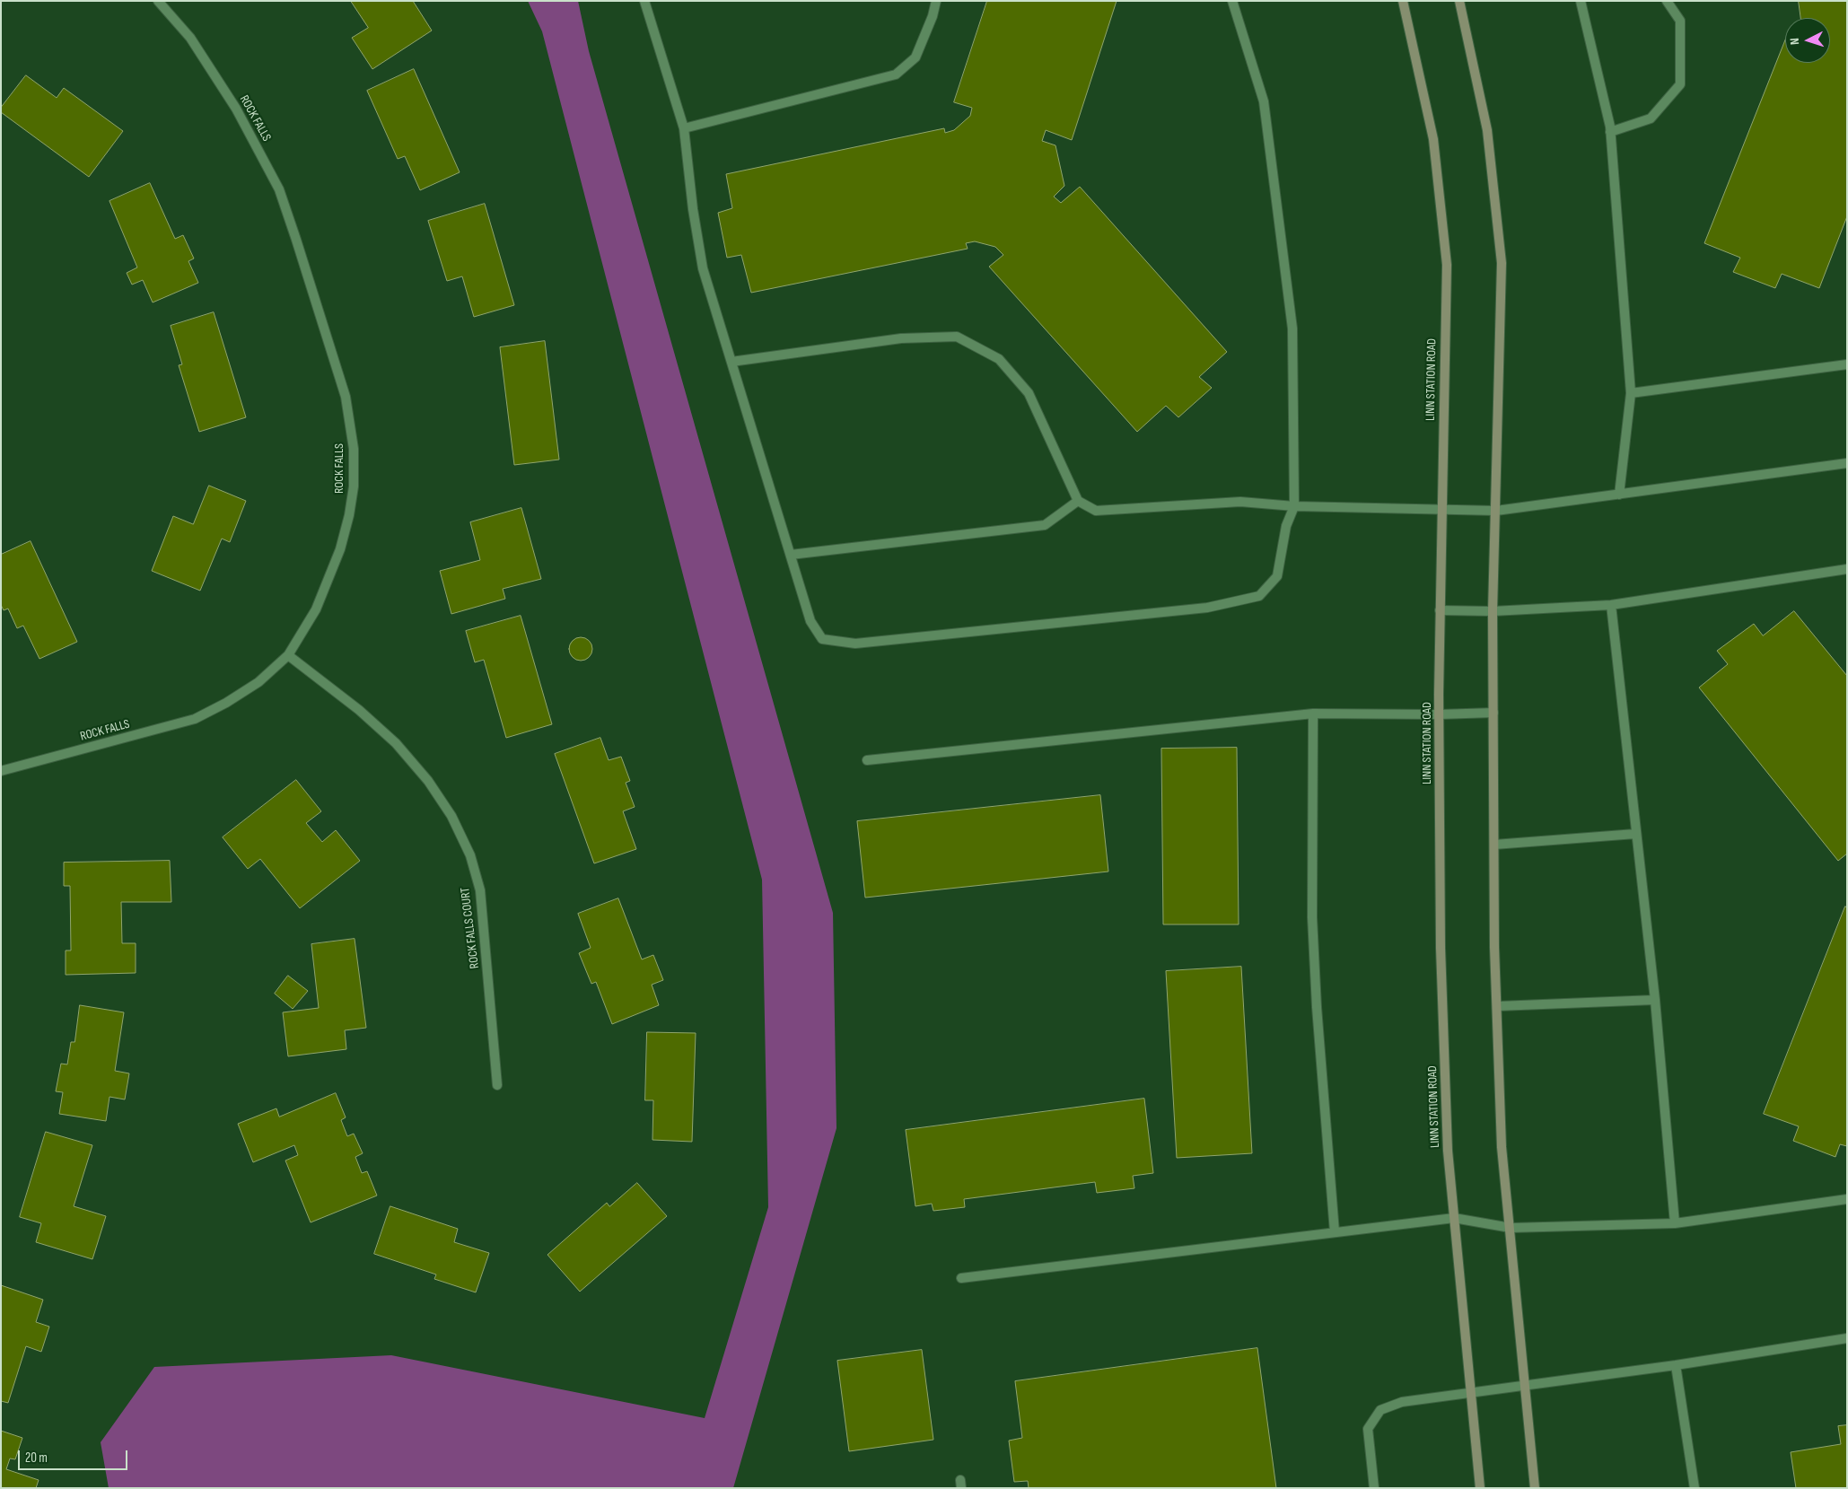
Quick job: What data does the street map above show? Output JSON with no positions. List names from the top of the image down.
{
  "streets": {
    "street": ["ROCK FALLS", "LINN STATION ROAD", "ROCK FALLS COURT"]
  },
  "crossings": [
    ["ROCK FALLS", "ROCK FALLS COURT"]
  ],
  "scale_bar": "20 m",
  "north": "left"
}
